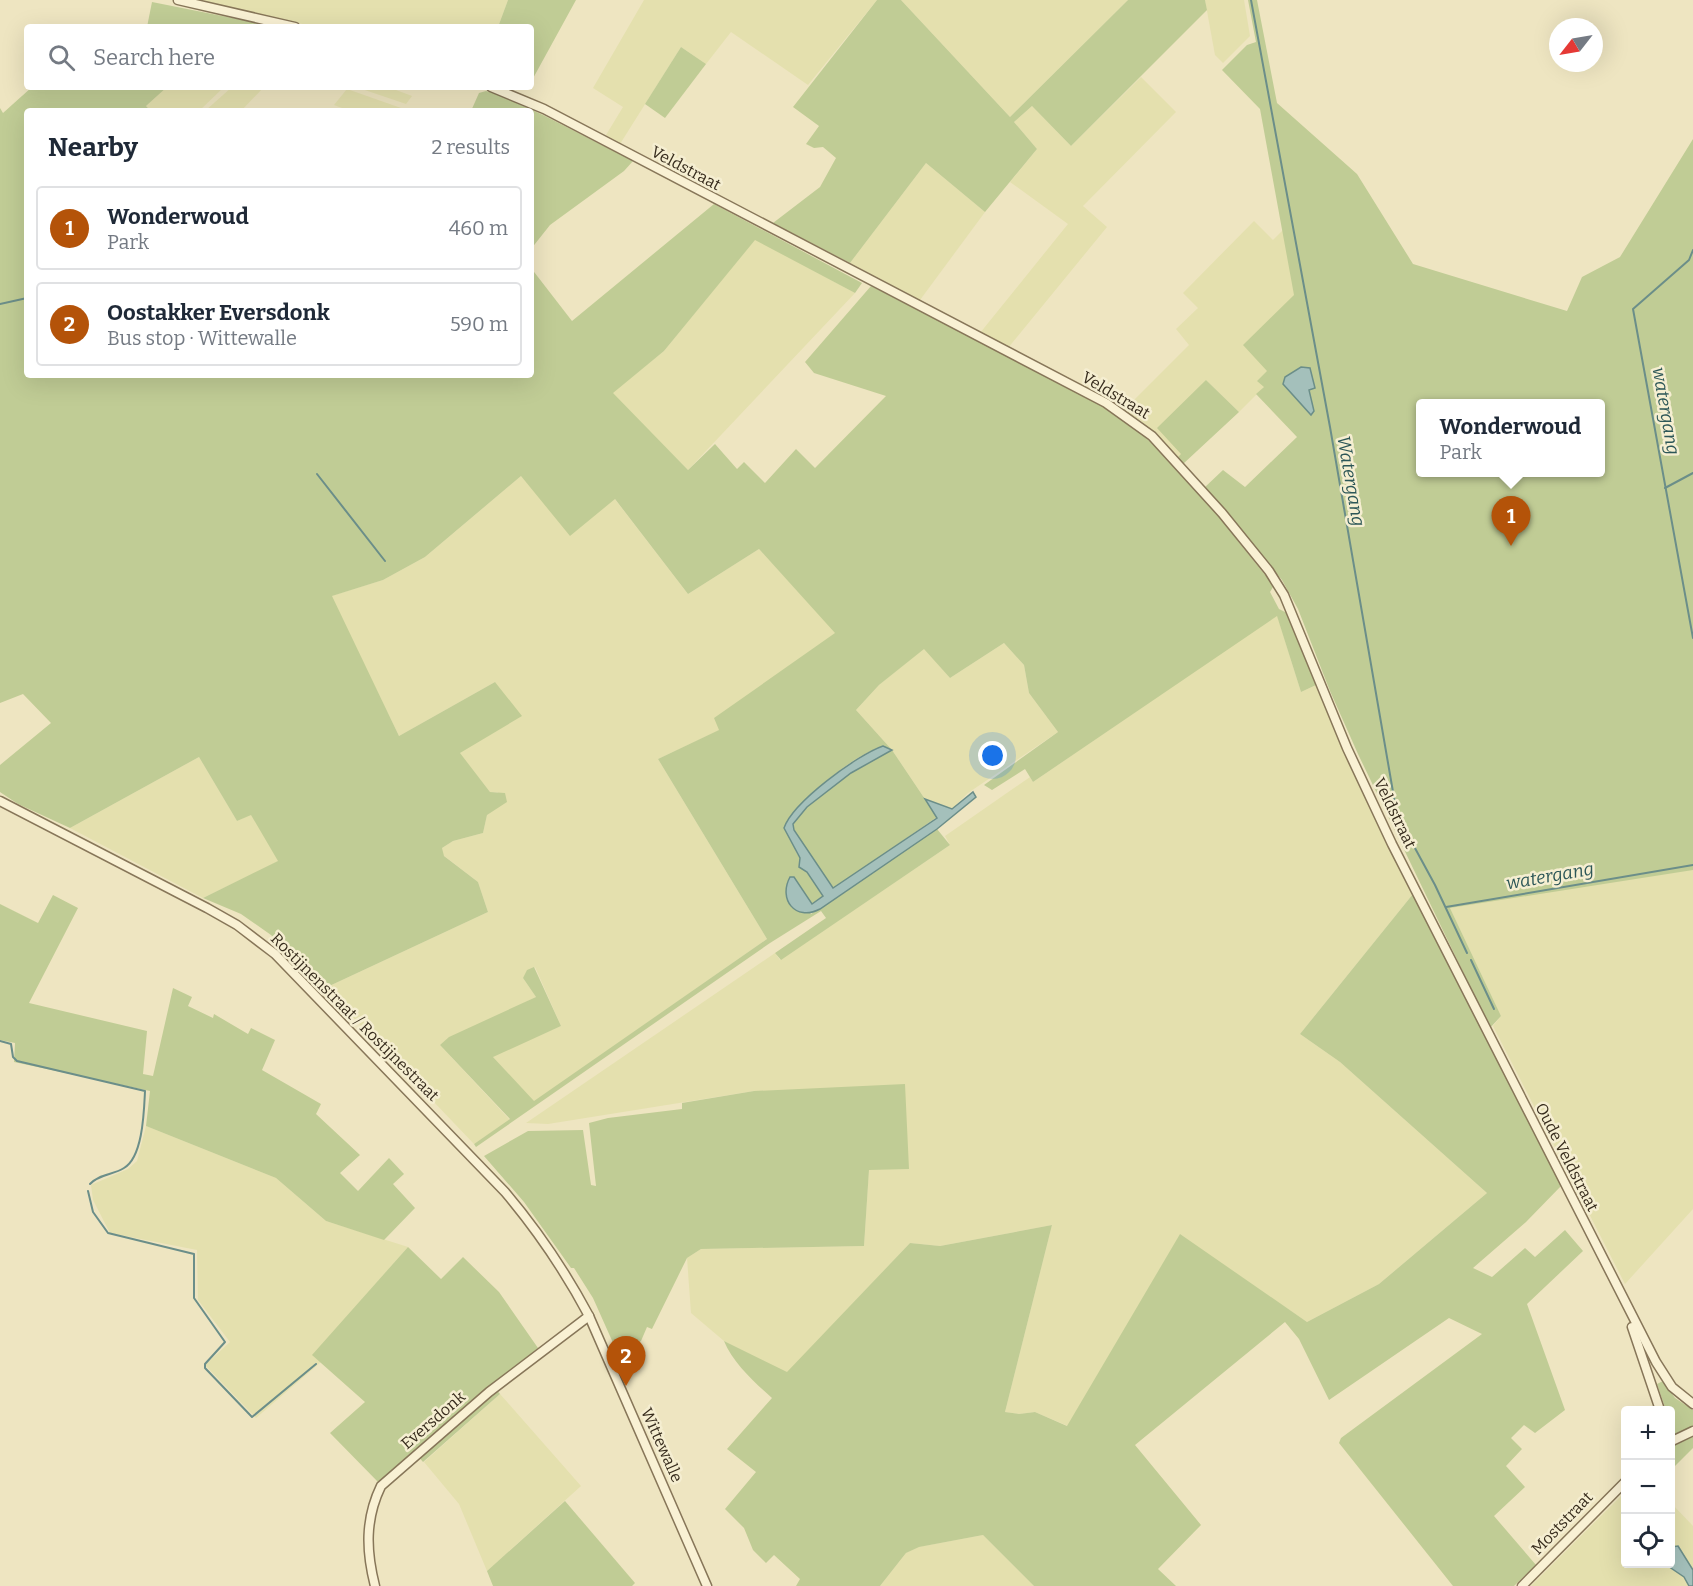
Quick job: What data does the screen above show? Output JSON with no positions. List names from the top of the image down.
{
  "streets": {
    "street": [
      "Veldstraat",
      "Rostijnenstraat / Rostijnestraat",
      "Oude Veldstraat",
      "Eversdonk",
      "Wittewalle",
      "Moststraat"
    ]
  },
  "crossings": [
    ["Veldstraat", "Oude Veldstraat"],
    ["Rostijnenstraat / Rostijnestraat", "Eversdonk"],
    ["Rostijnenstraat / Rostijnestraat", "Wittewalle"],
    ["Eversdonk", "Wittewalle"]
  ],
  "water": ["watergang", "Watergang"],
  "north": "bottom left",
  "page": {
    "search": "Search here",
    "heading": ["Nearby", "2 results"],
    "list": [
      {
        "mark": "1",
        "name": "Wonderwoud",
        "note": "Park",
        "value": "460 m"
      },
      {
        "mark": "2",
        "name": "Oostakker Eversdonk",
        "note": "Bus stop · Wittewalle",
        "value": "590 m"
      }
    ],
    "popup": ["Wonderwoud", "Park"],
    "pins": ["1", "2"],
    "map_buttons": ["+", "−"]
  }
}
